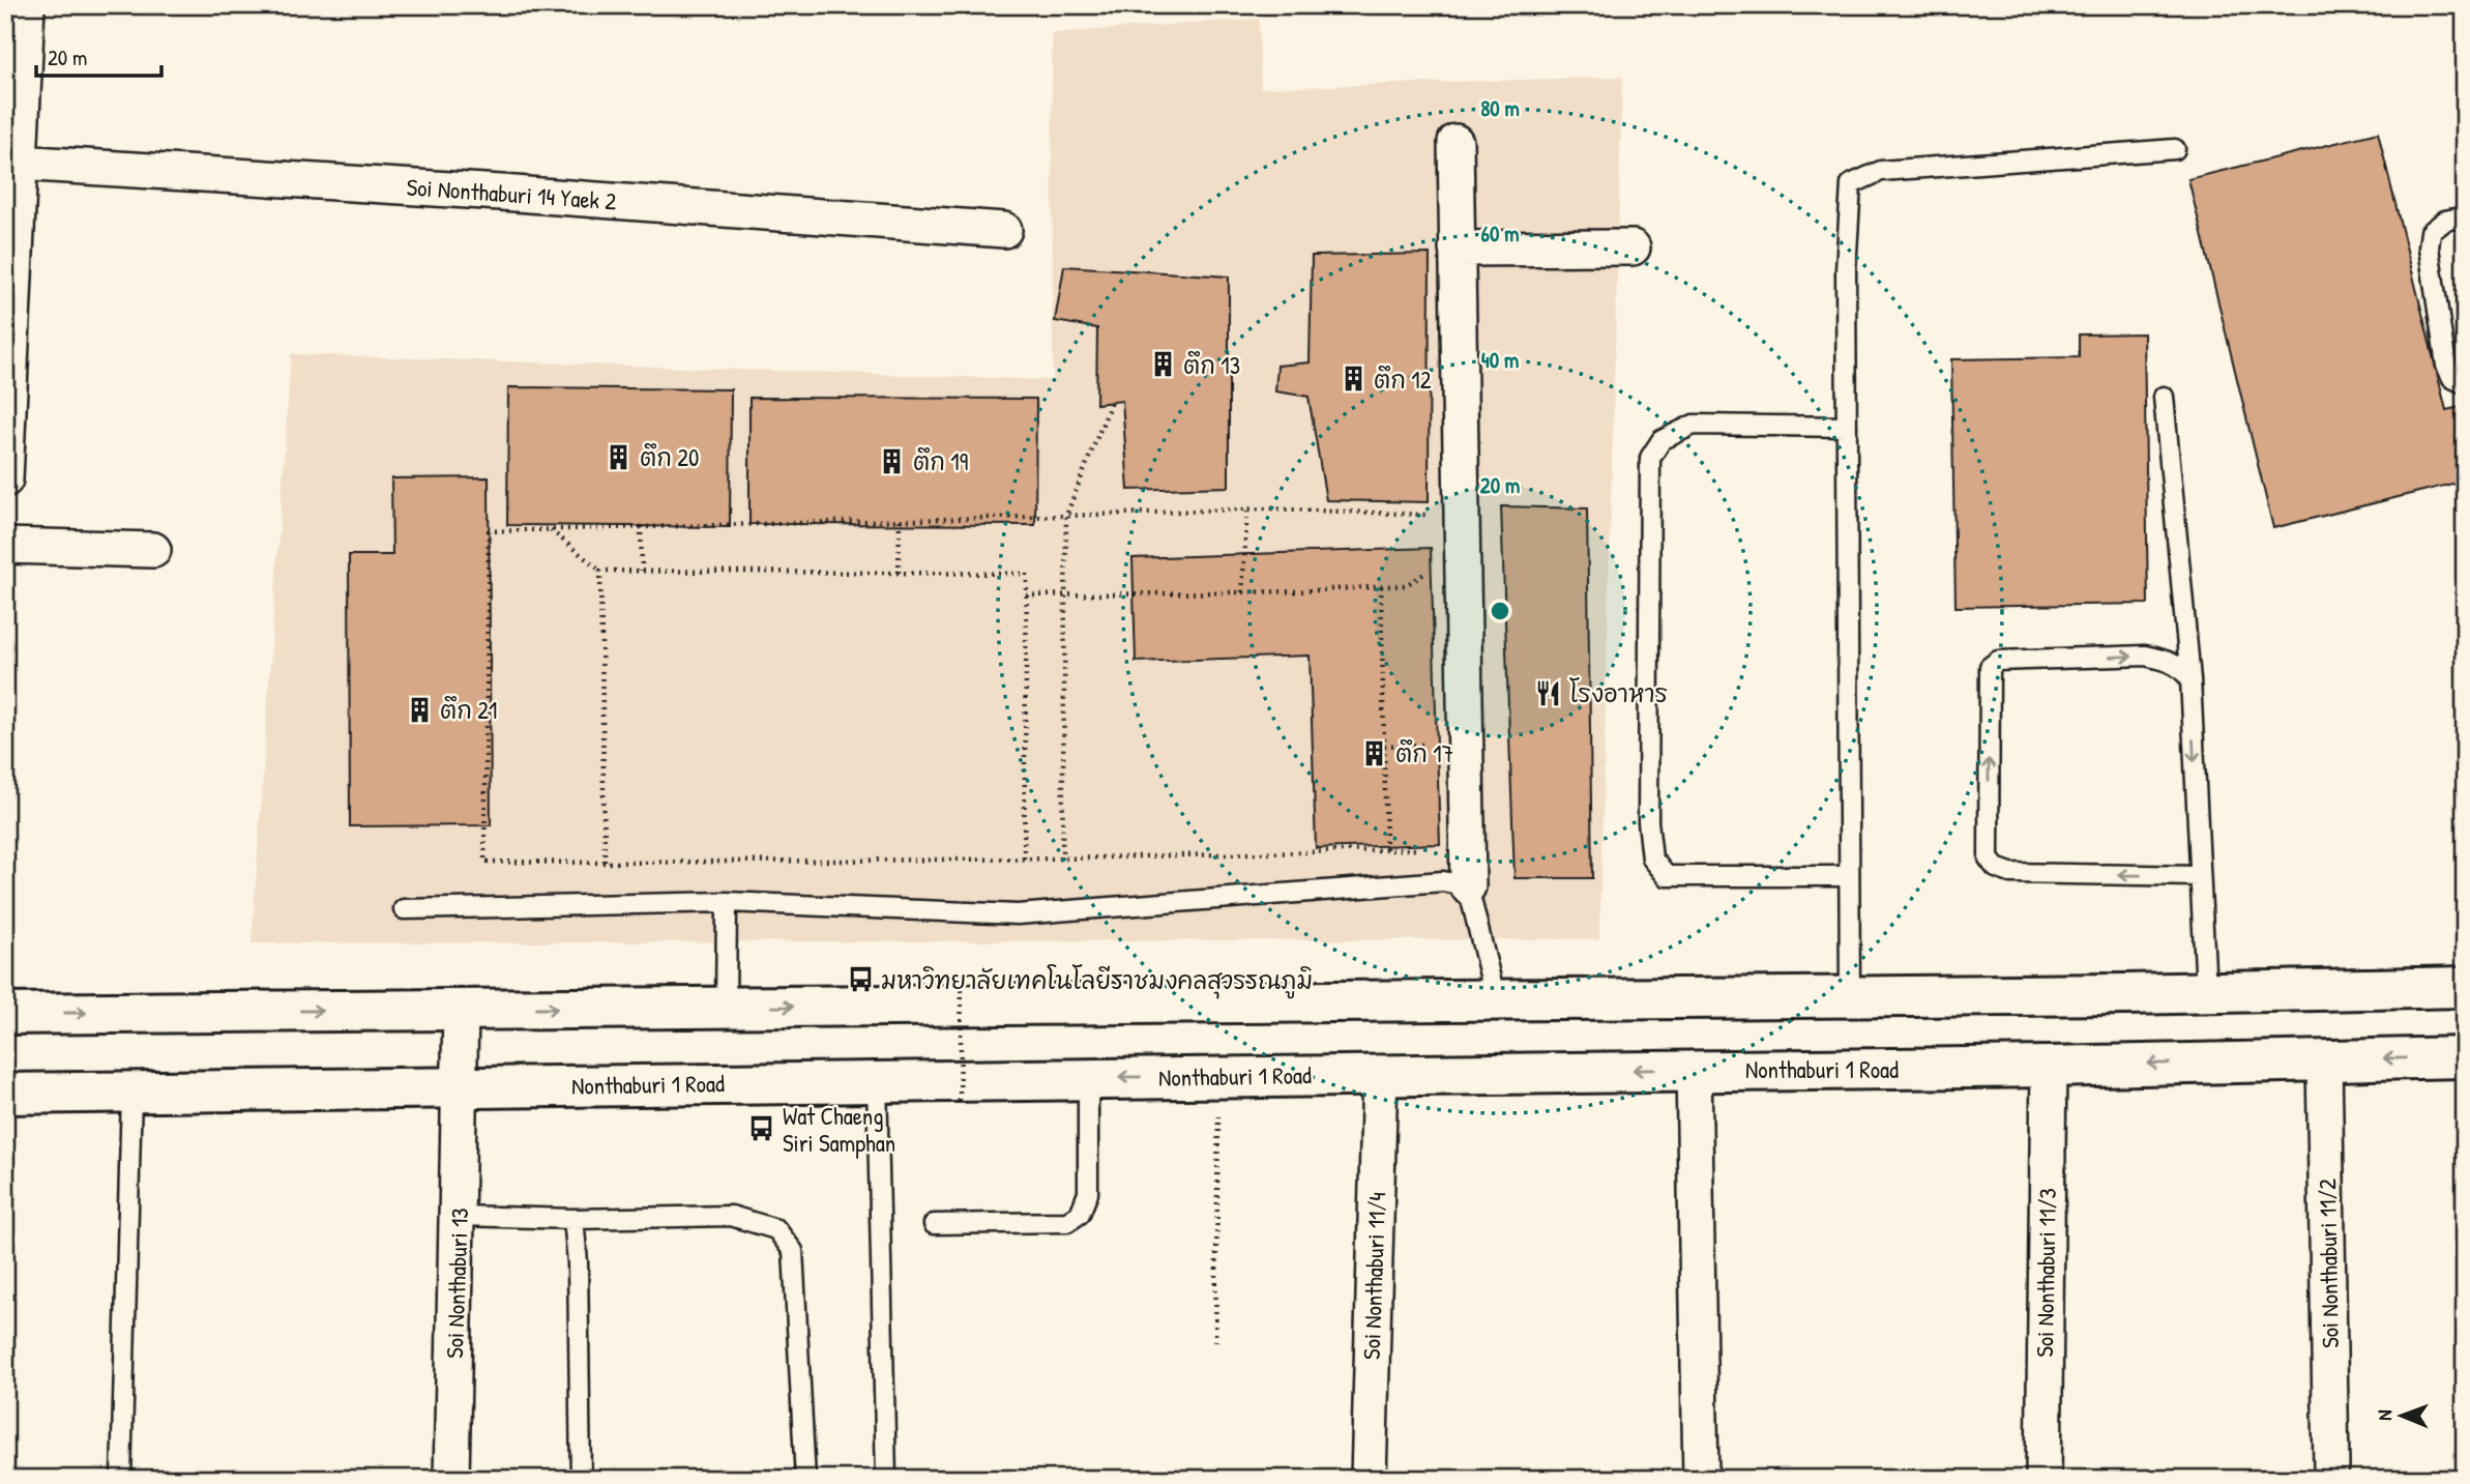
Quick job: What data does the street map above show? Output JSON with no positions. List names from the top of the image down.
{
  "streets": {
    "main road": ["Nonthaburi 1 Road"],
    "street": [
      "Soi Nonthaburi 14 Yaek 2",
      "Soi Nonthaburi 11/2",
      "Soi Nonthaburi 11/3",
      "Soi Nonthaburi 11/4",
      "Soi Nonthaburi 13"
    ]
  },
  "crossings": [
    ["Nonthaburi 1 Road", "Soi Nonthaburi 11/2"],
    ["Nonthaburi 1 Road", "Soi Nonthaburi 11/3"],
    ["Nonthaburi 1 Road", "Soi Nonthaburi 11/4"],
    ["Nonthaburi 1 Road", "Soi Nonthaburi 13"]
  ],
  "places": {
    "building": [
      "ตึก 13",
      "ตึก 12",
      "ตึก 20",
      "ตึก 19",
      "ตึก 21",
      "ตึก 17"
    ],
    "restaurant": ["โรงอาหาร"],
    "bus stop": ["มหาวิทยาลัยเทคโนโลยีราชมงคลสุวรรณภูมิ", "Wat Chaeng Siri Samphan"]
  },
  "scale_bar": "20 m",
  "north": "left",
  "rings": [
    "80 m",
    "60 m",
    "40 m",
    "20 m"
  ]
}
